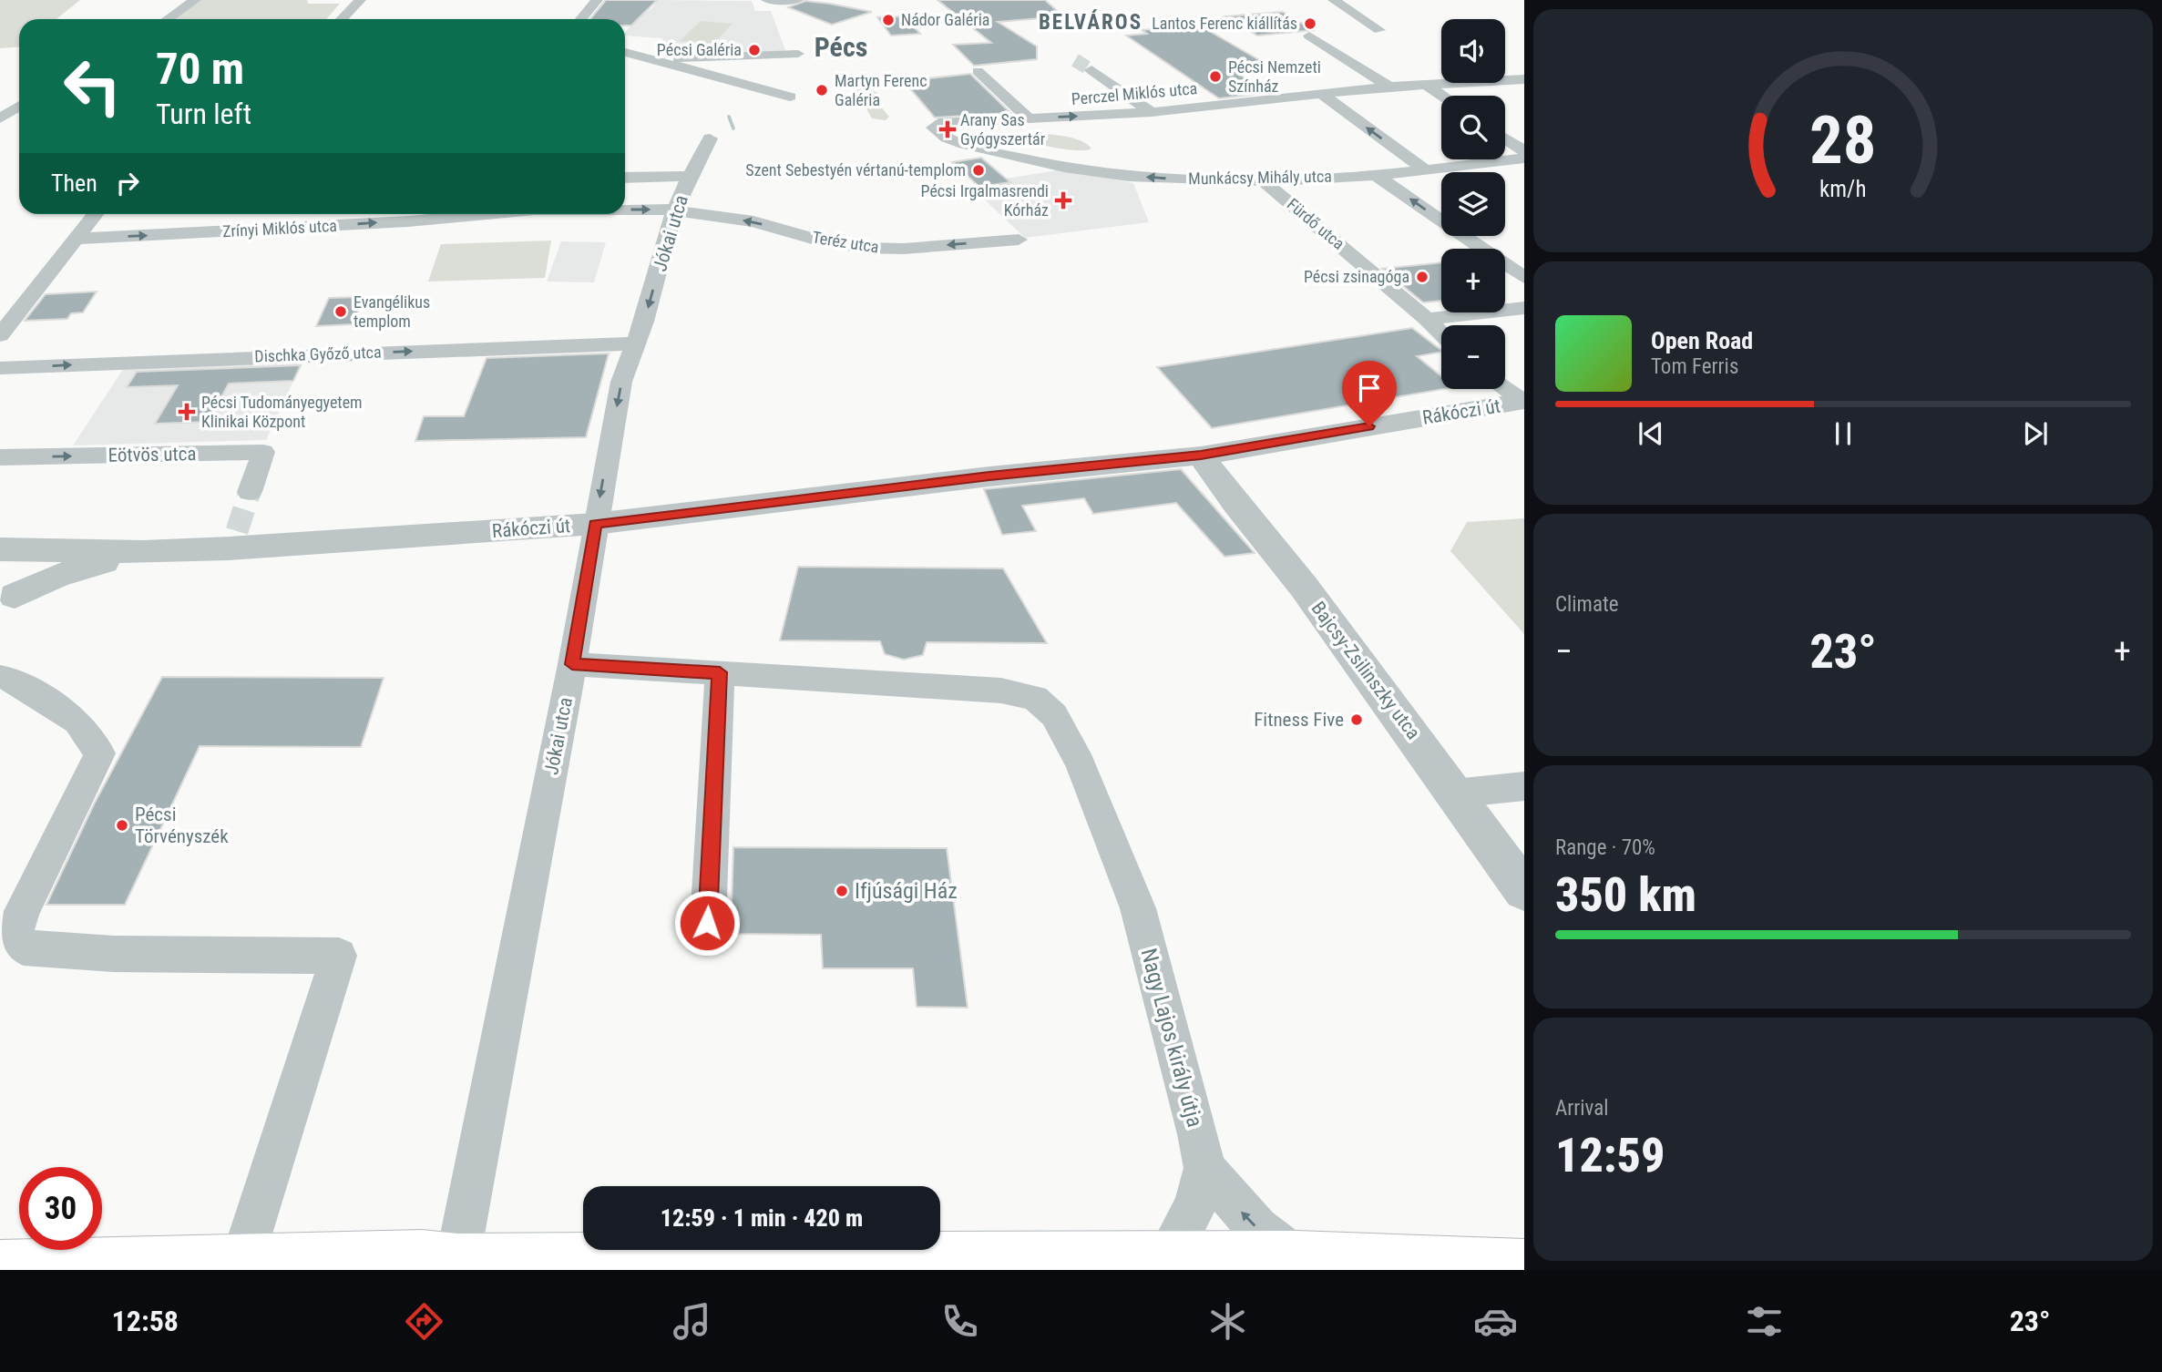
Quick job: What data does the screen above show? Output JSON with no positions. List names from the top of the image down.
{
  "streets": {
    "street": [
      "Perczel Miklós utca",
      "Munkácsy Mihály utca",
      "Fürdő utca",
      "Zrínyi Miklós utca",
      "Jókai utca",
      "Teréz utca",
      "Dischka Győző utca",
      "Rákóczi út",
      "Eötvös utca",
      "Bajcsy-Zsilinszky utca",
      "Nagy Lajos király útja"
    ]
  },
  "crossings": [
    ["Perczel Miklós utca", "Munkácsy Mihály utca"],
    ["Munkácsy Mihály utca", "Fürdő utca"],
    ["Zrínyi Miklós utca", "Jókai utca"],
    ["Zrínyi Miklós utca", "Teréz utca"],
    ["Jókai utca", "Teréz utca"],
    ["Jókai utca", "Dischka Győző utca"],
    ["Jókai utca", "Rákóczi út"],
    ["Jókai utca", "Nagy Lajos király útja"],
    ["Rákóczi út", "Bajcsy-Zsilinszky utca"]
  ],
  "one_way": ["Dischka Győző utca", "Eötvös utca"],
  "districts": ["BELVÁROS", "Pécs"],
  "places": {
    "other": [
      "Nádor Galéria",
      "Lantos Ferenc kiállítás",
      "Pécsi Galéria",
      "Pécsi Nemzeti Színház",
      "Martyn Ferenc Galéria",
      "Szent Sebestyén vértanú-templom",
      "Pécsi zsinagóga",
      "Evangélikus templom",
      "Fitness Five",
      "Pécsi Törvényszék",
      "Ifjúsági Ház"
    ],
    "health": ["Arany Sas Gyógyszertár", "Pécsi Irgalmasrendi Kórház", "Pécsi Tudományegyetem Klinikai Központ"]
  },
  "page": {
    "map_buttons": ["+", "−"],
    "turn": ["70 m", "Turn left"],
    "then": "Then",
    "song": ["Open Road", "Tom Ferris"],
    "tile": [
      "Climate",
      ["Range · 70%", "350 km"],
      ["Arrival", "12:59"]
    ],
    "heat": ["−", "23°", "+"],
    "limit": "30",
    "trip": "12:59 · 1 min · 420 m",
    "tabs": ["12:58", "23°"],
    "gauge": ["28", "km/h"]
  }
}
